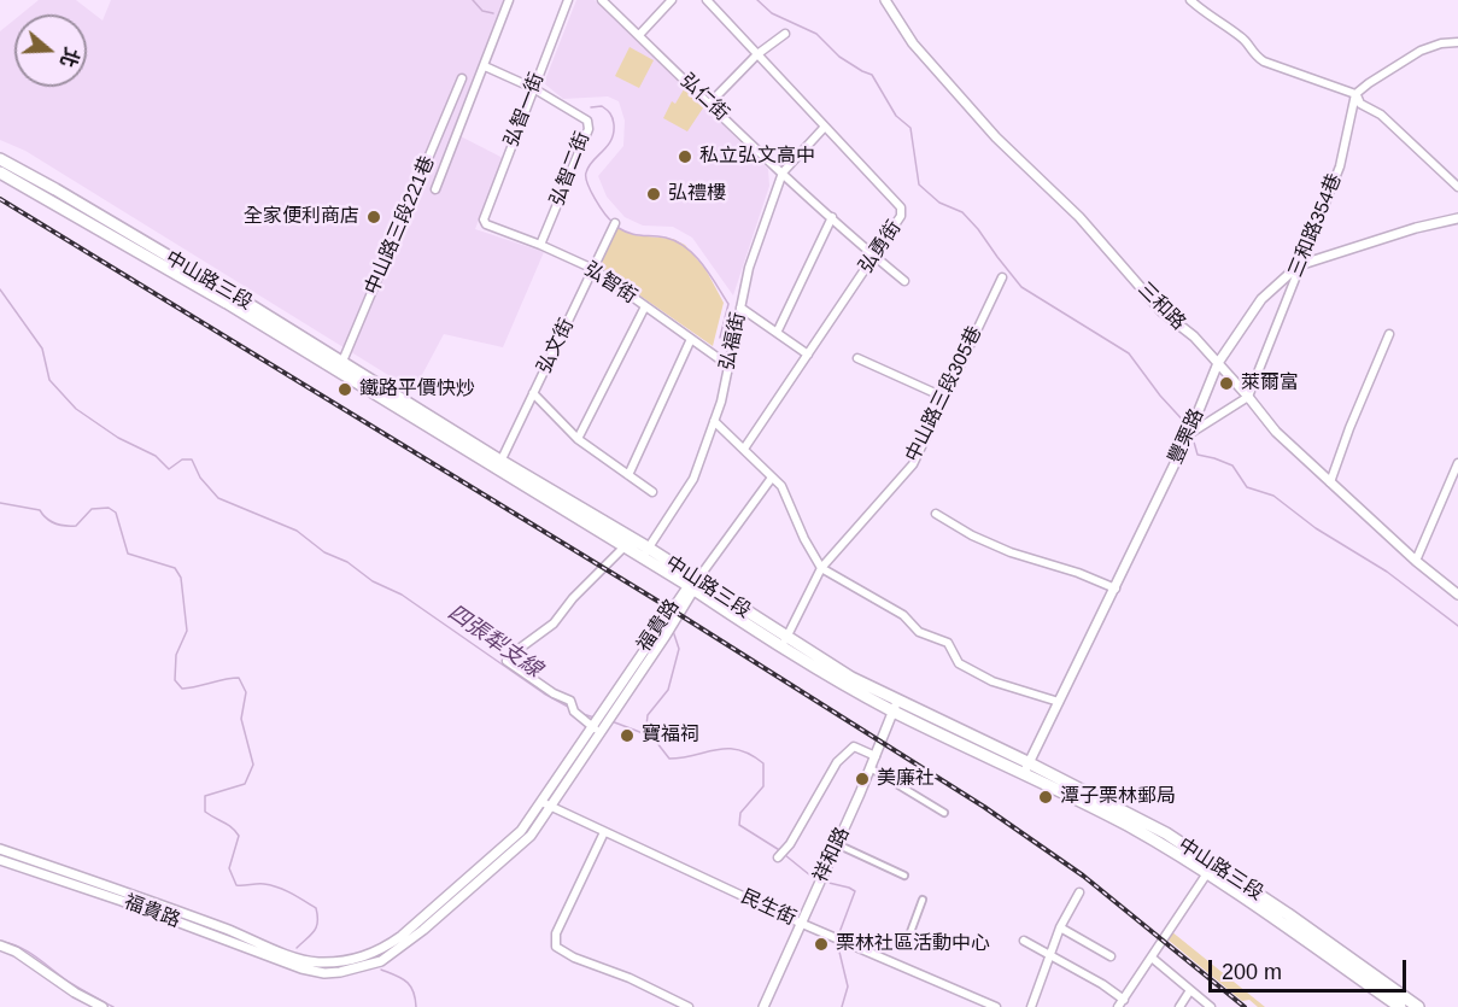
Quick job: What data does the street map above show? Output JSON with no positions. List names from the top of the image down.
{
  "streets": {
    "main road": ["中山路三段"],
    "street": [
      "弘仁街",
      "弘智一街",
      "弘智二街",
      "中山路三段221巷",
      "三和路354巷",
      "弘勇街",
      "弘智街",
      "三和路",
      "弘福街",
      "弘文街",
      "中山路三段305巷",
      "豐栗路",
      "福貴路",
      "祥和路",
      "民生街"
    ]
  },
  "crossings": [
    ["弘仁街", "弘勇街"],
    ["弘仁街", "弘福街"],
    ["弘智一街", "弘智二街"],
    ["弘智一街", "弘智街"],
    ["弘智二街", "弘智街"],
    ["中山路三段221巷", "中山路三段"],
    ["三和路354巷", "三和路"],
    ["三和路354巷", "豐栗路"],
    ["弘勇街", "弘福街"],
    ["中山路三段", "弘福街"],
    ["中山路三段", "弘文街"],
    ["中山路三段", "中山路三段305巷"],
    ["中山路三段", "豐栗路"],
    ["中山路三段", "福貴路"],
    ["中山路三段", "祥和路"],
    ["弘智街", "弘福街"],
    ["弘智街", "弘文街"],
    ["三和路", "豐栗路"],
    ["福貴路", "民生街"],
    ["祥和路", "民生街"]
  ],
  "water": ["四張犁支線"],
  "places": [
    "私立弘文高中",
    "弘禮樓",
    "全家便利商店",
    "萊爾富",
    "鐵路平價快炒",
    "寶福祠",
    "美廉社",
    "潭子栗林郵局",
    "栗林社區活動中心"
  ],
  "scale_bar": "200 m",
  "north": "right"
}
